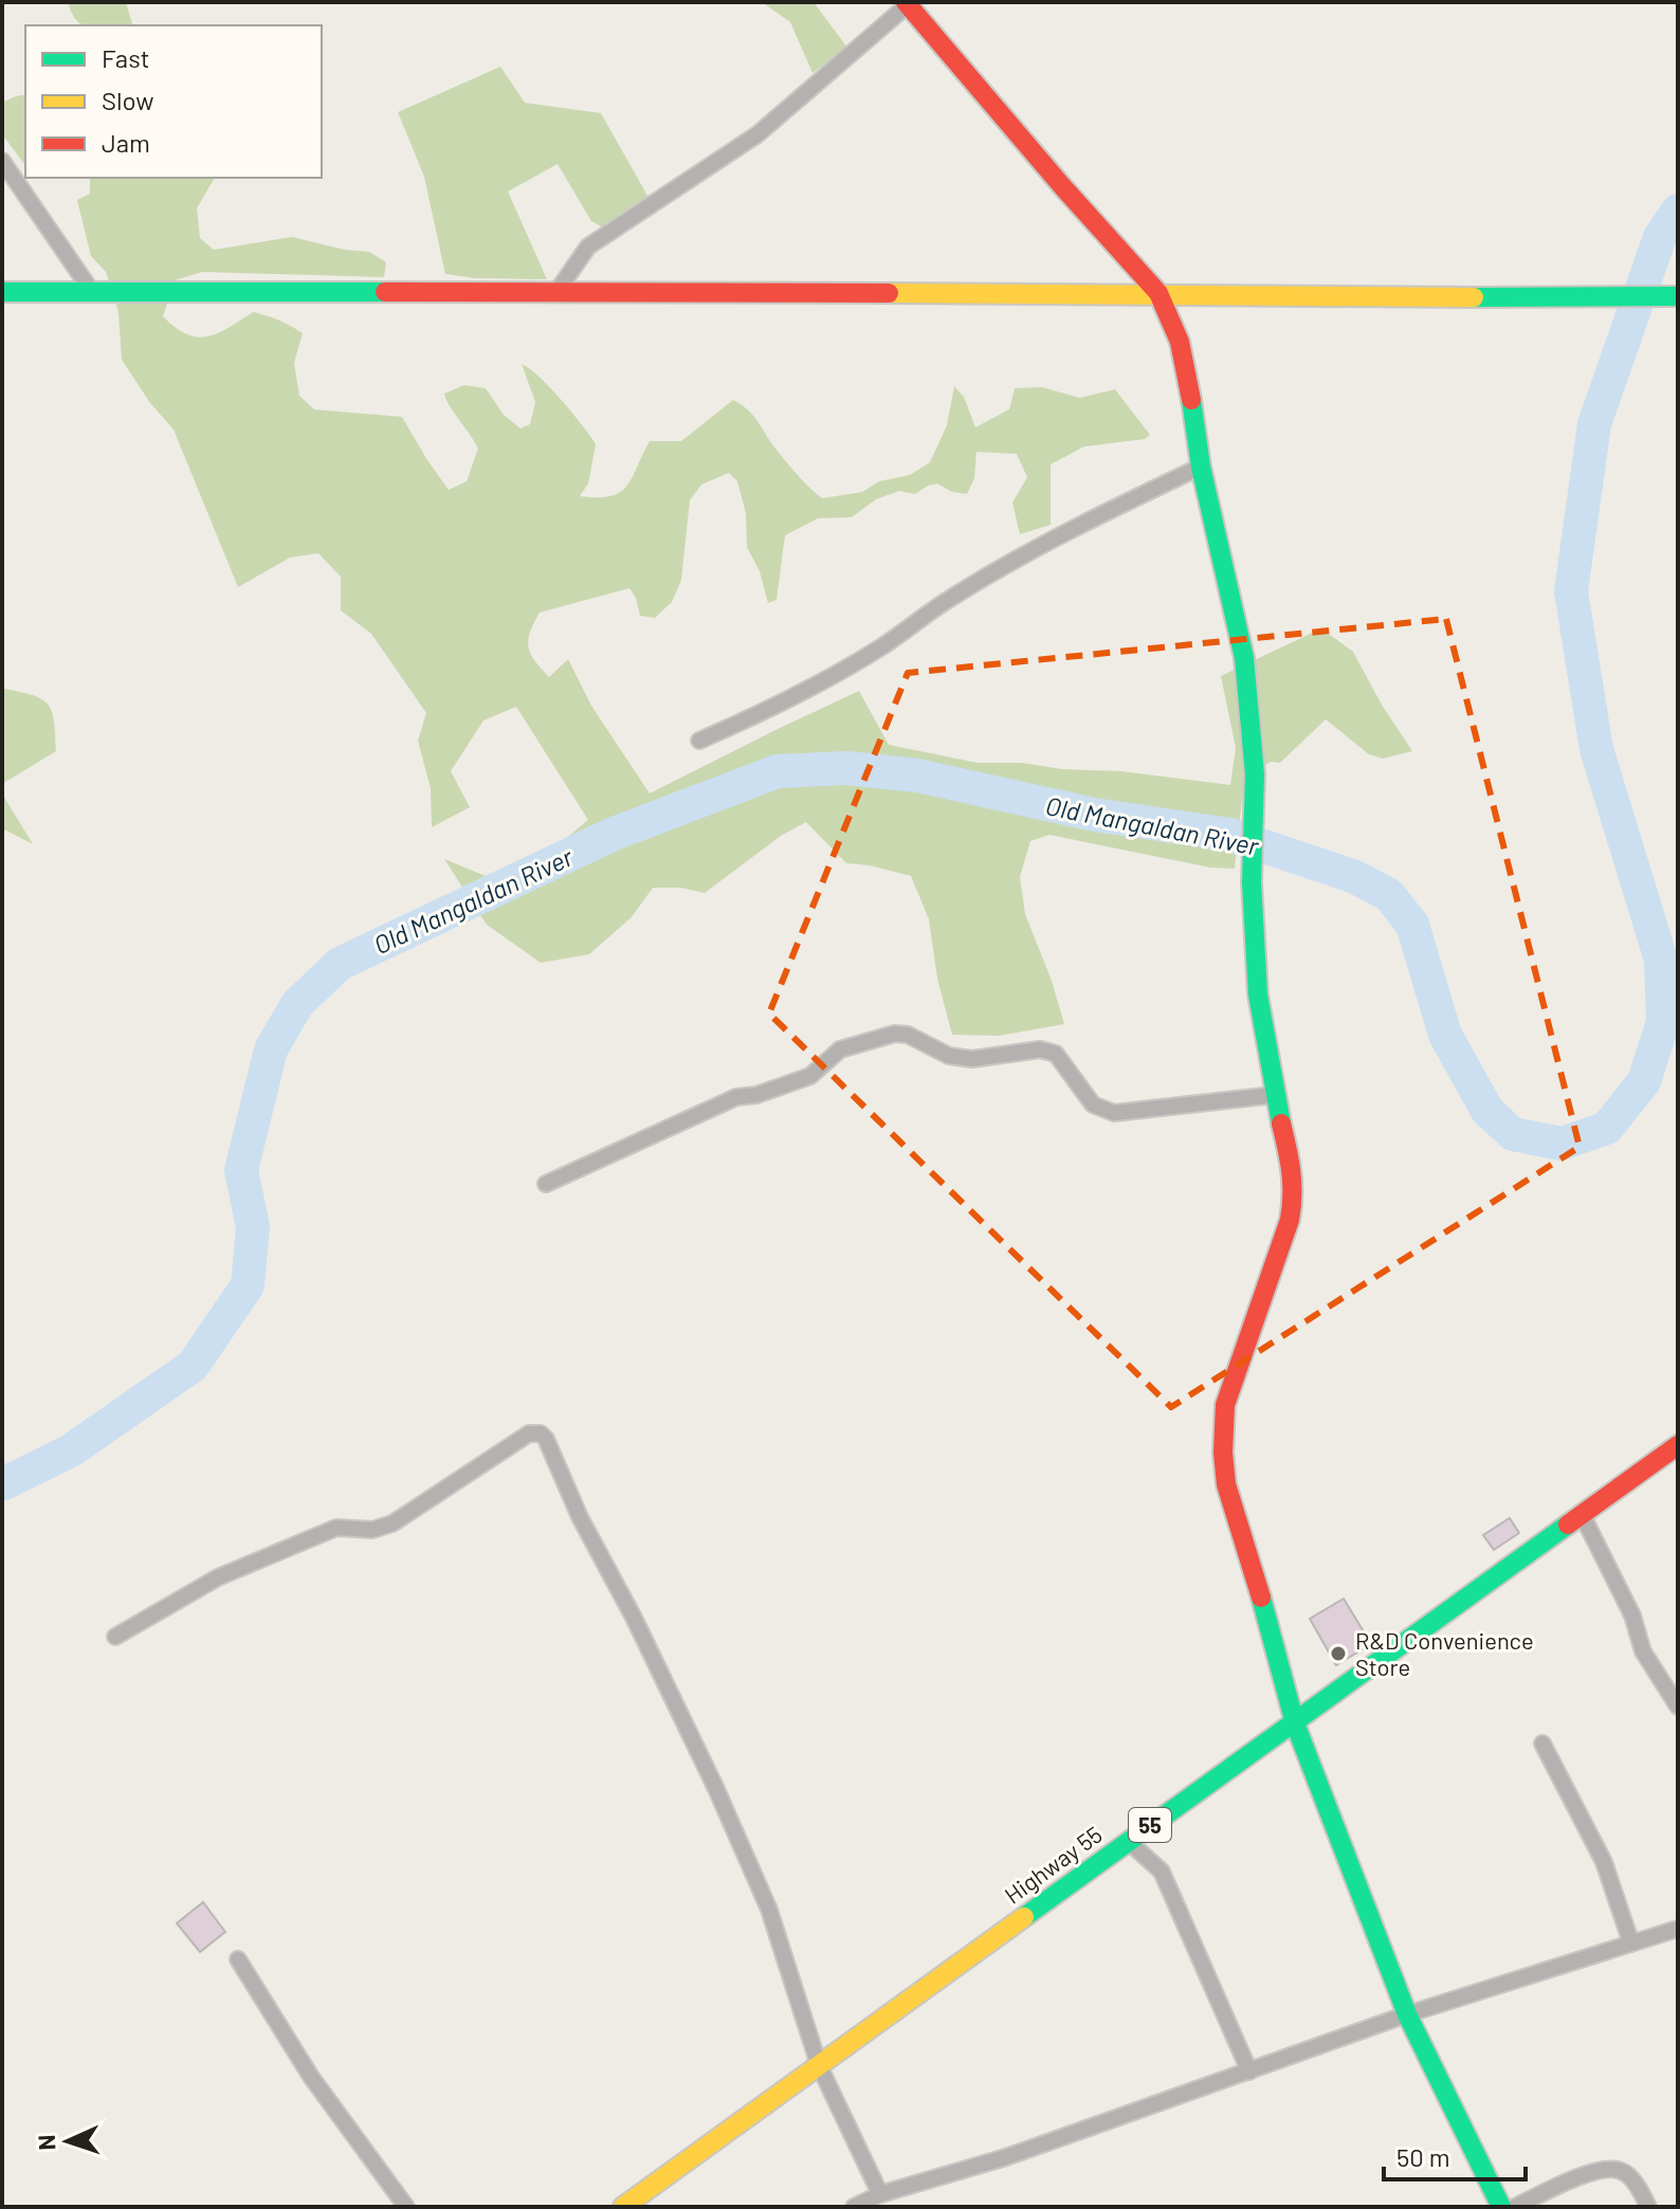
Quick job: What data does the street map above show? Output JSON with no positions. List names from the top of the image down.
{
  "streets": {
    "main road": ["55", "Highway 55"]
  },
  "water": ["Old Mangaldan River"],
  "places": ["R&D Convenience Store"],
  "legend": ["Fast", "Slow", "Jam"],
  "scale_bar": "50 m",
  "north": "left"
}
